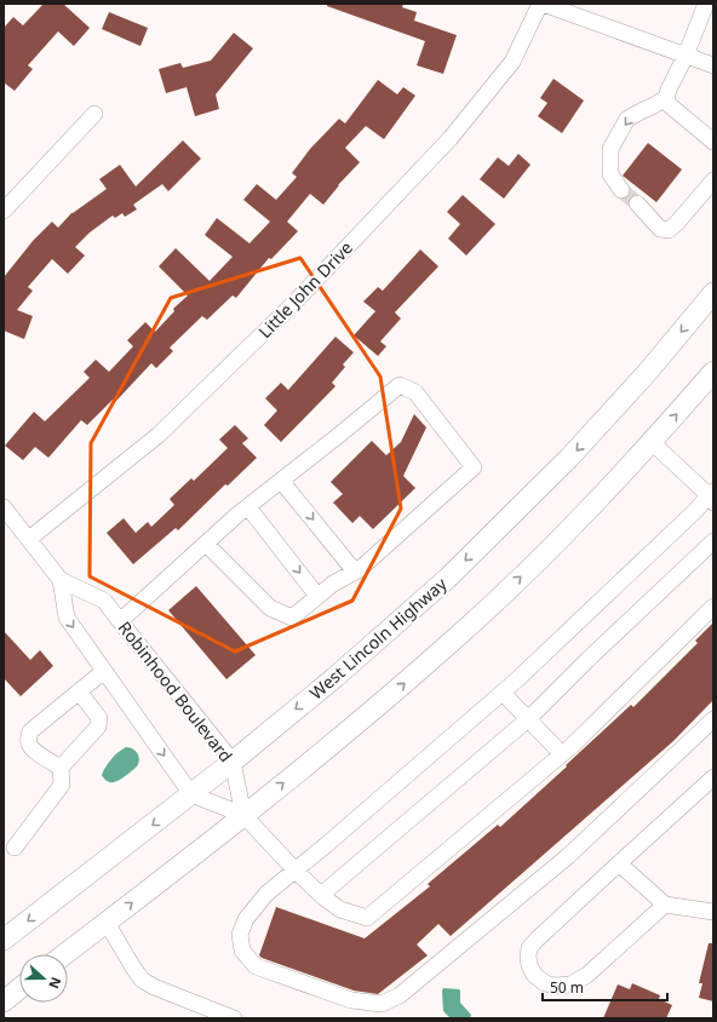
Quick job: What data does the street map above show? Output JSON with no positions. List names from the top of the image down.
{
  "streets": {
    "main road": ["West Lincoln Highway"],
    "street": ["Little John Drive", "Robinhood Boulevard"]
  },
  "crossings": [
    ["Little John Drive", "Robinhood Boulevard"],
    ["West Lincoln Highway", "Robinhood Boulevard"]
  ],
  "scale_bar": "50 m",
  "north": "right"
}
